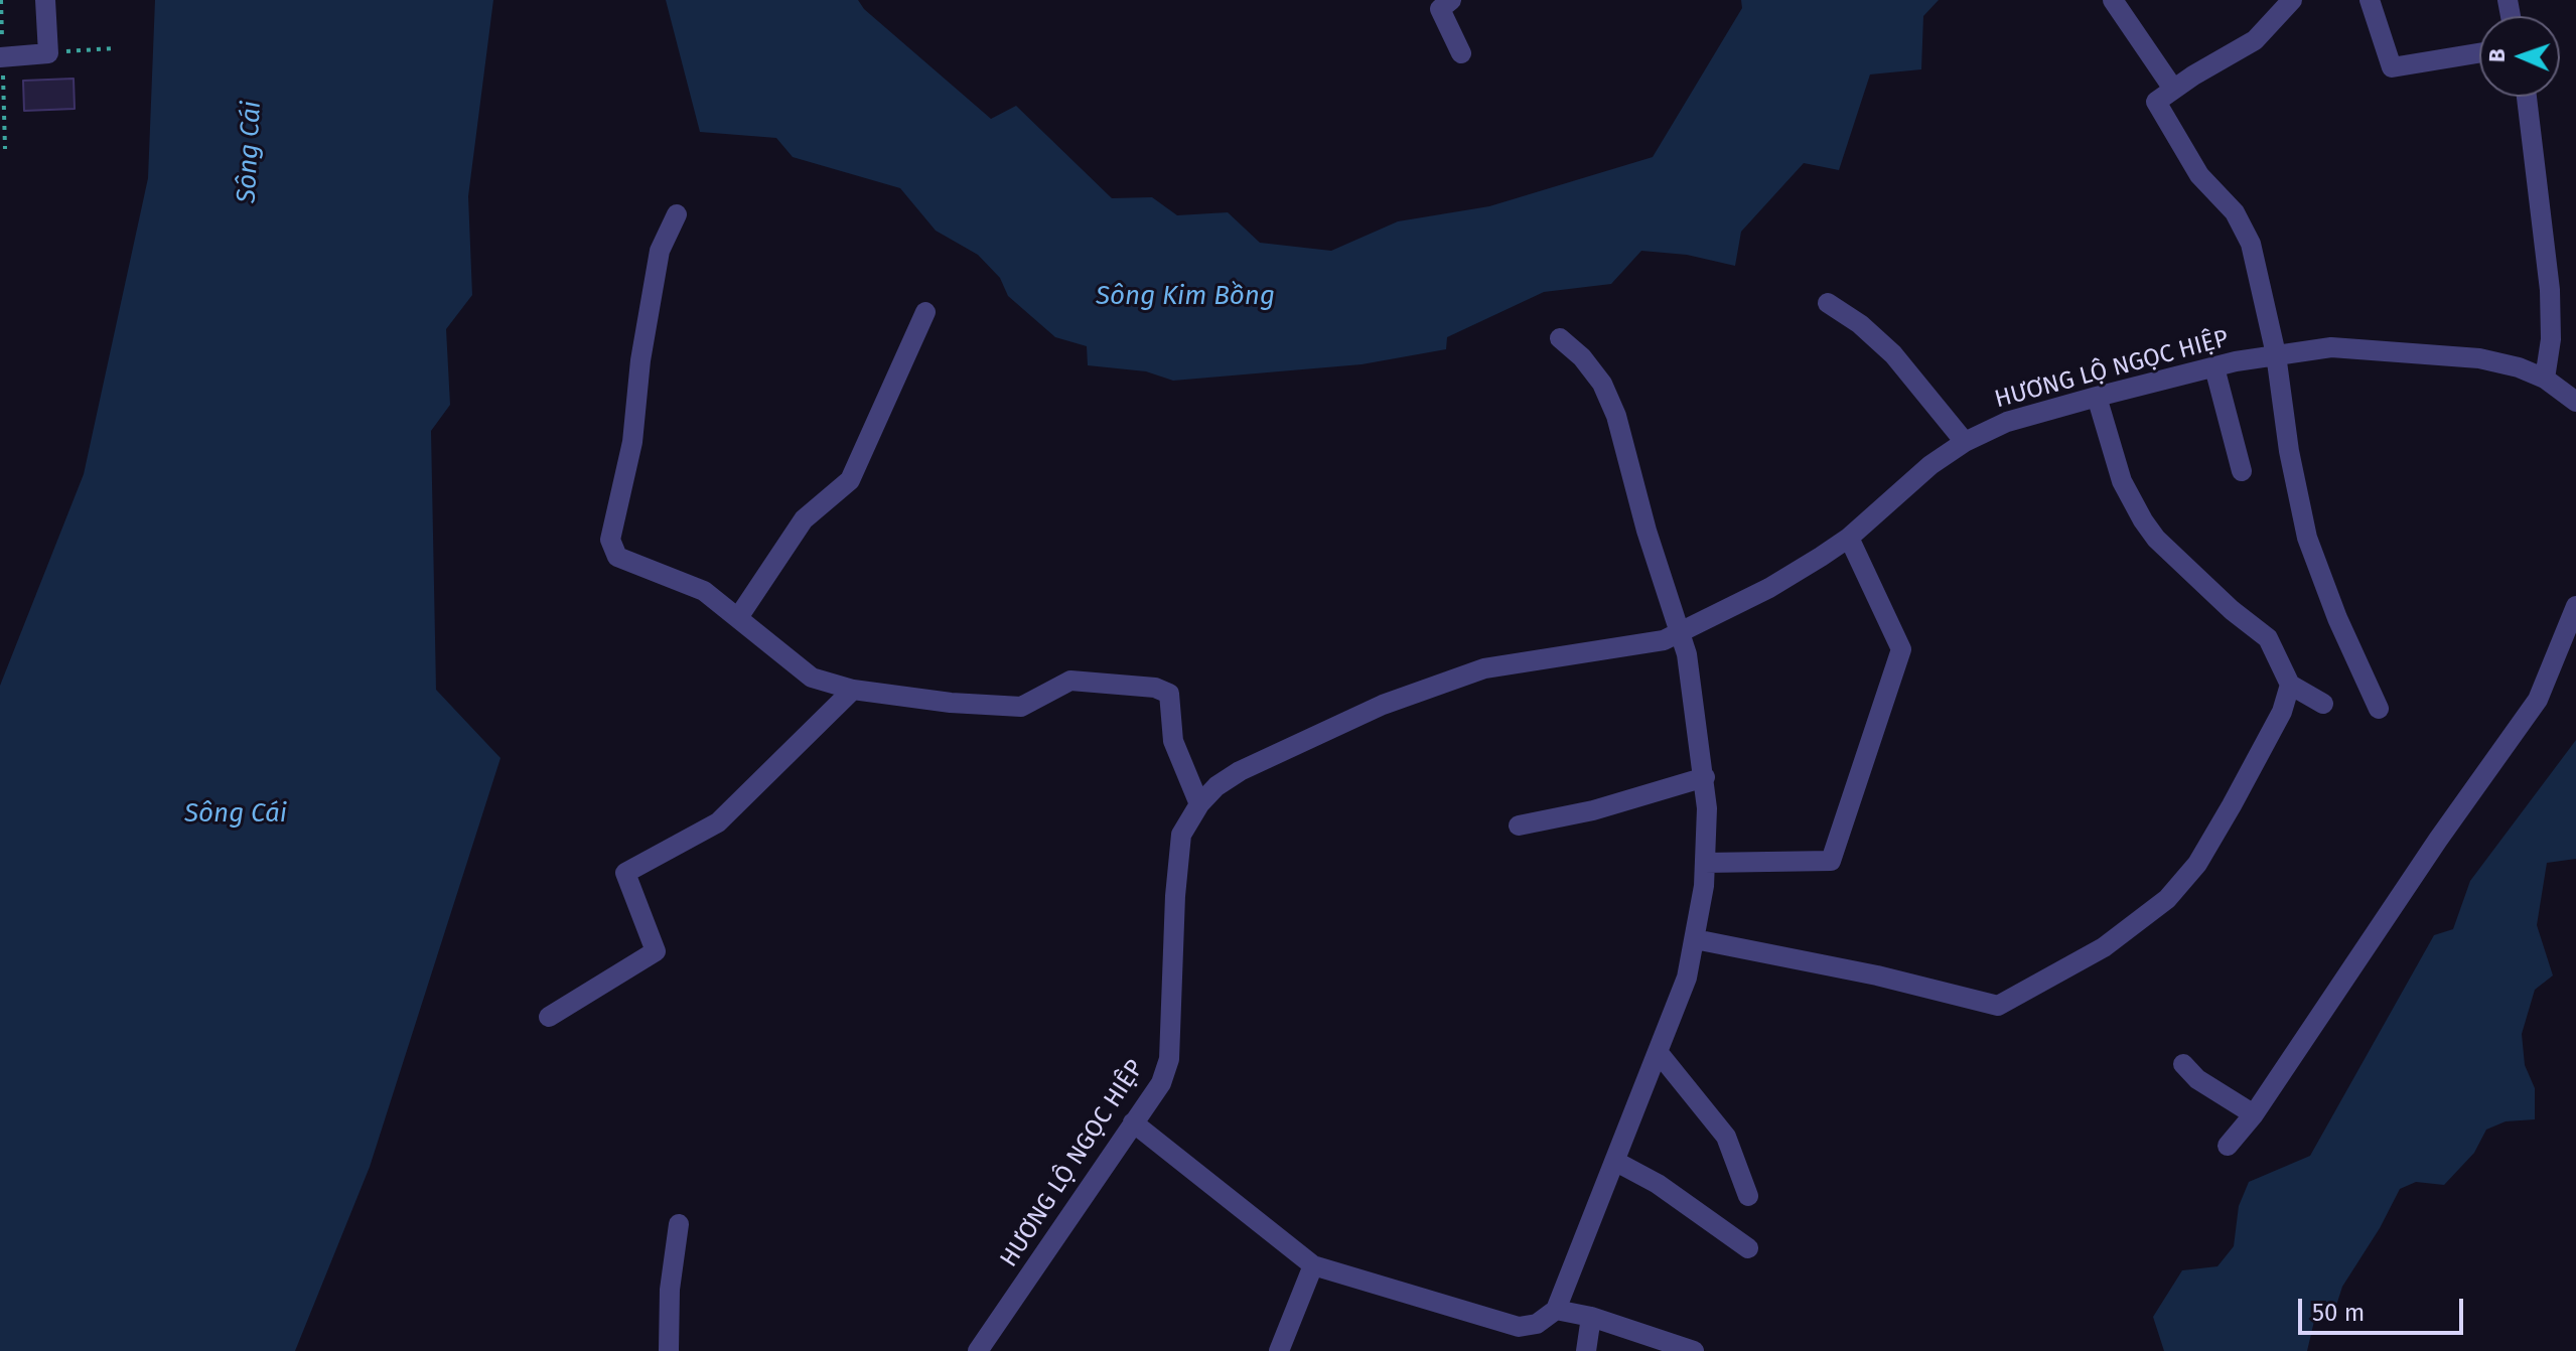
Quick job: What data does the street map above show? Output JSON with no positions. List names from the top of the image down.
{
  "streets": {
    "street": ["HƯƠNG LỘ NGỌC HIỆP"]
  },
  "water": ["Sông Cái", "Sông Kim Bồng"],
  "scale_bar": "50 m",
  "north": "left"
}
